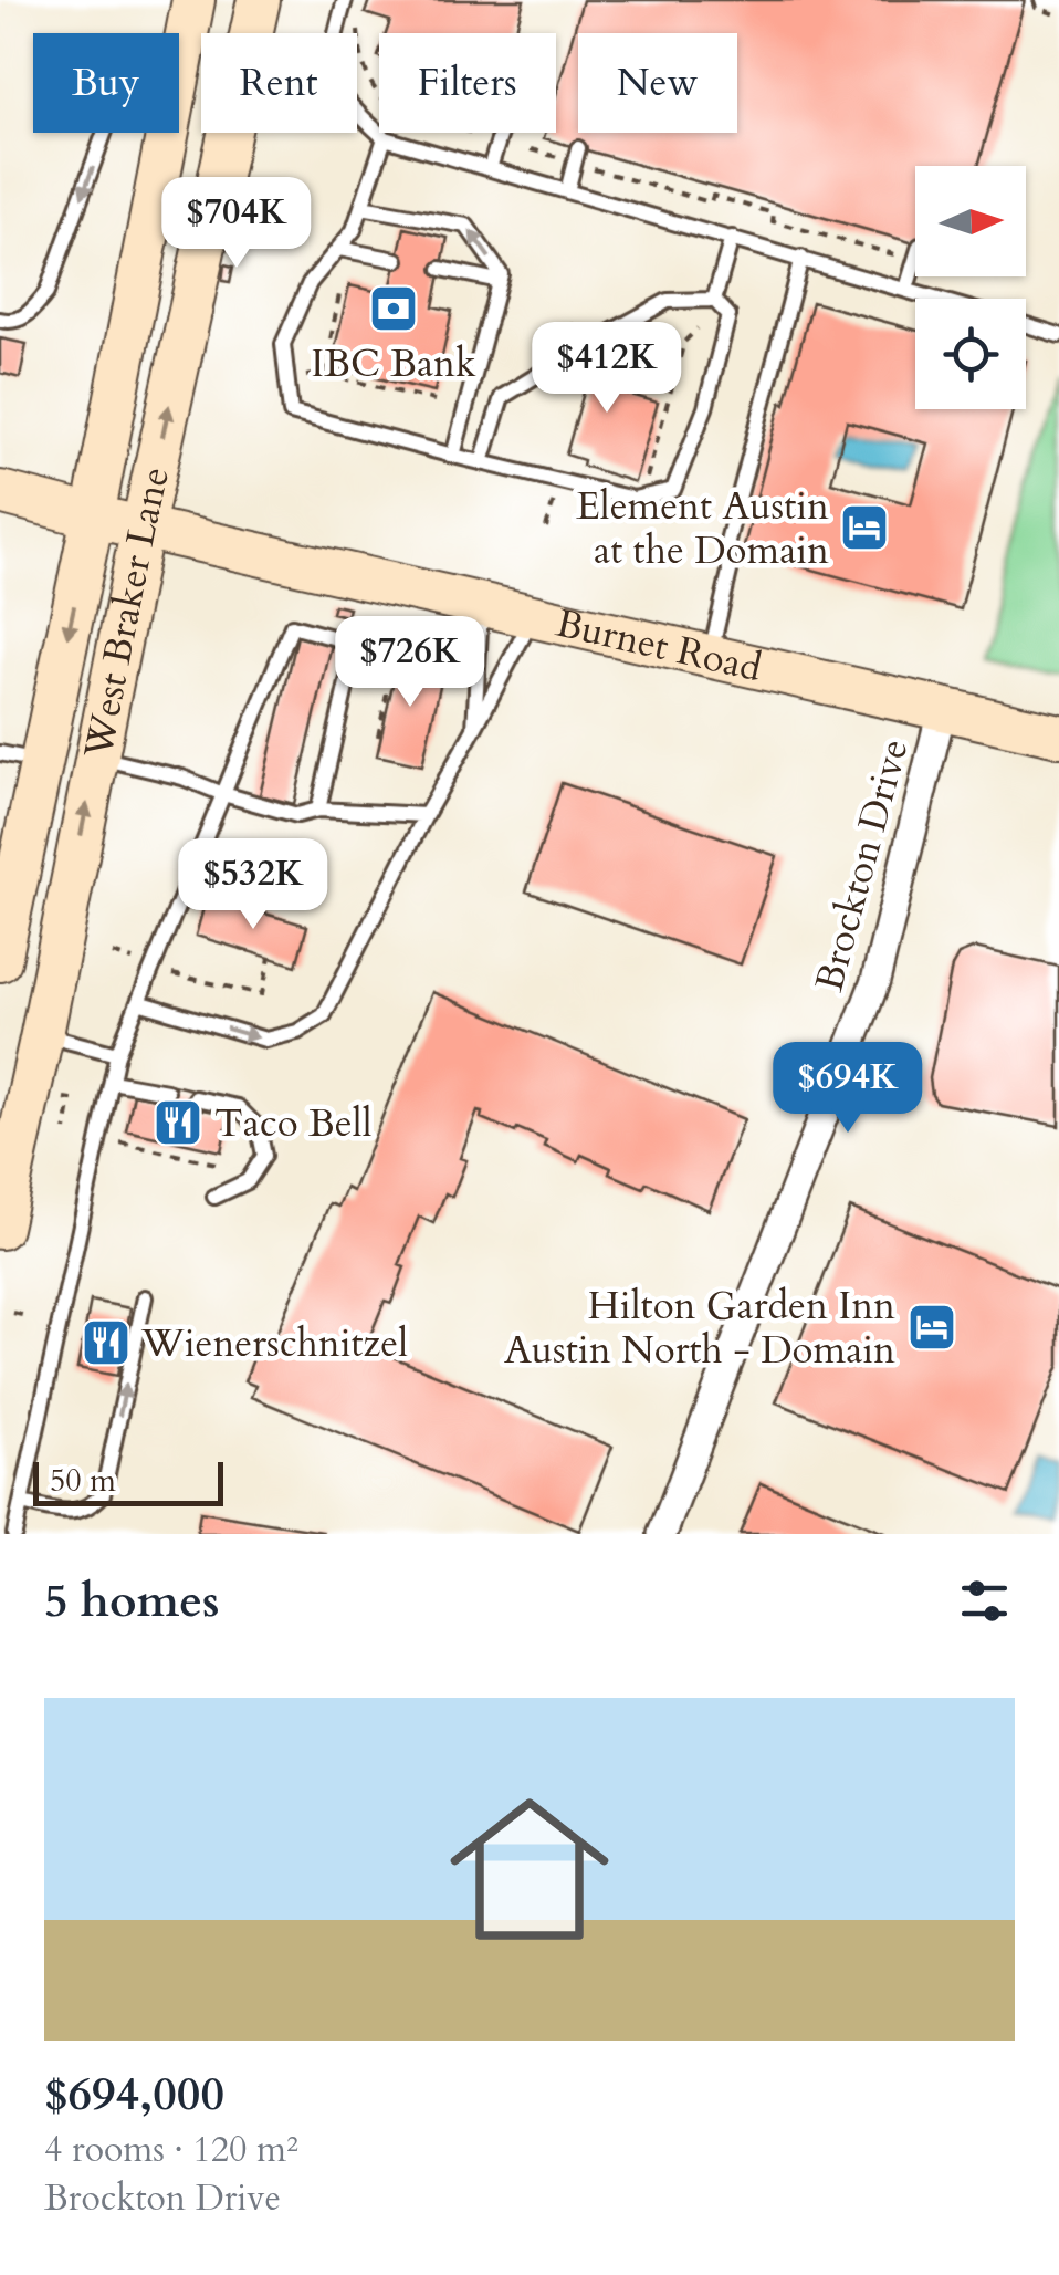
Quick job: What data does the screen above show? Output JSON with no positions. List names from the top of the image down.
{
  "streets": {
    "main road": ["West Braker Lane", "Burnet Road"],
    "street": ["Brockton Drive"]
  },
  "crossings": [
    ["West Braker Lane", "Burnet Road"],
    ["Burnet Road", "Brockton Drive"]
  ],
  "places": {
    "bank": ["IBC Bank"],
    "hotel": ["Element Austin at the Domain", "Hilton Garden Inn Austin North - Domain"],
    "restaurant": ["Taco Bell", "Wienerschnitzel"]
  },
  "scale_bar": "50 m",
  "north": "right",
  "page": {
    "chip": [
      "Buy",
      "Rent",
      "Filters",
      "New"
    ],
    "price": [
      "$704K",
      "$412K",
      "$726K",
      "$532K",
      "$694K"
    ],
    "scale": "50 m",
    "heading": "5 homes",
    "list": [
      {
        "name": "$694,000",
        "note": "4 rooms · 120 m² · Brockton Drive"
      }
    ]
  }
}
